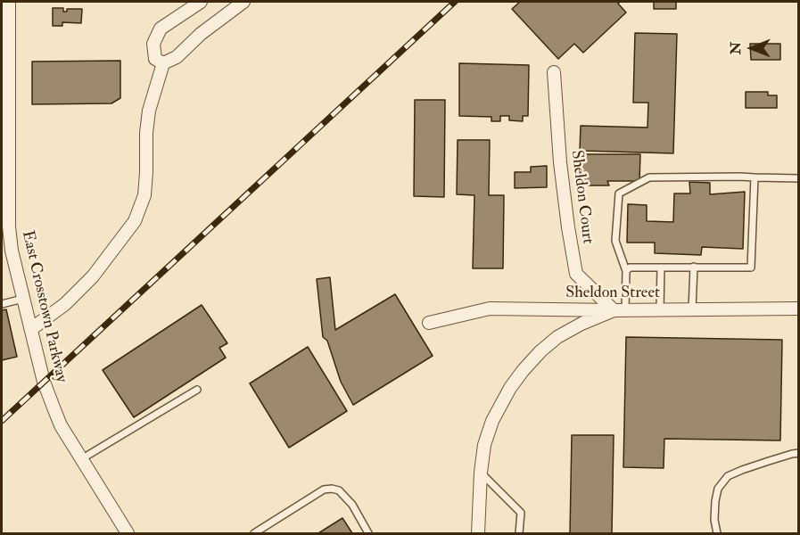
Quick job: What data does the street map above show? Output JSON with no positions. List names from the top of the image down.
{
  "streets": {
    "street": ["Sheldon Court", "Sheldon Street", "East Crosstown Parkway"]
  },
  "crossings": [
    ["Sheldon Court", "Sheldon Street"]
  ],
  "north": "left"
}
